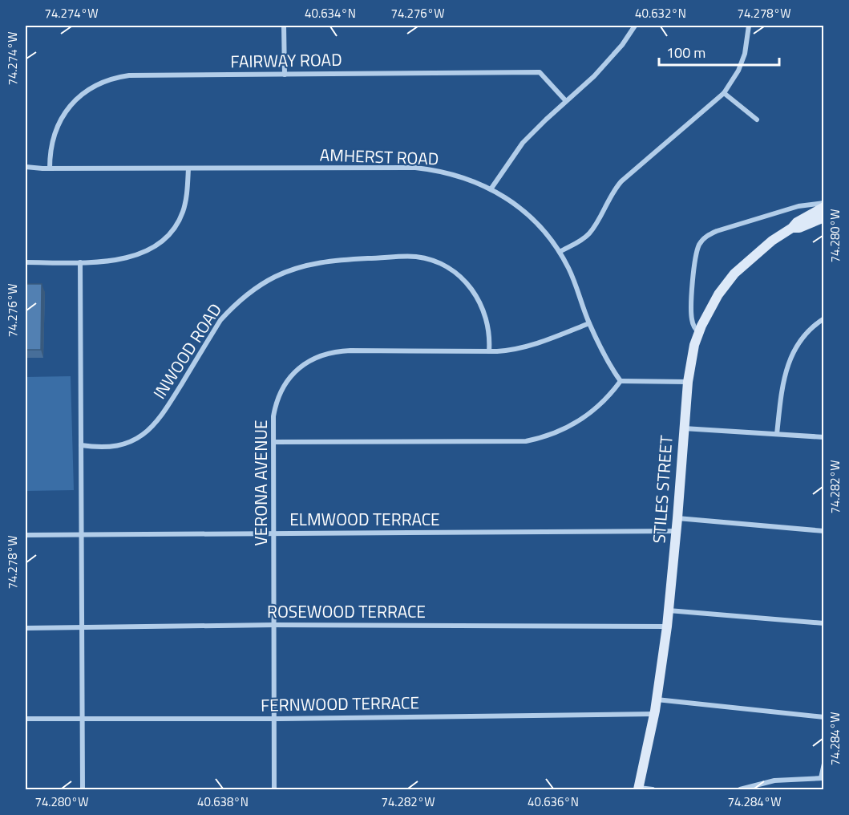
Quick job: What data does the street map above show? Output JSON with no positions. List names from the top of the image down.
{
  "streets": {
    "main road": ["STILES STREET"],
    "street": [
      "FAIRWAY ROAD",
      "AMHERST ROAD",
      "INWOOD ROAD",
      "VERONA AVENUE",
      "ELMWOOD TERRACE",
      "ROSEWOOD TERRACE",
      "FERNWOOD TERRACE"
    ]
  },
  "crossings": [
    ["FAIRWAY ROAD", "AMHERST ROAD"],
    ["AMHERST ROAD", "VERONA AVENUE"],
    ["INWOOD ROAD", "VERONA AVENUE"],
    ["VERONA AVENUE", "ELMWOOD TERRACE"],
    ["VERONA AVENUE", "ROSEWOOD TERRACE"],
    ["VERONA AVENUE", "FERNWOOD TERRACE"],
    ["STILES STREET", "ELMWOOD TERRACE"],
    ["STILES STREET", "ROSEWOOD TERRACE"],
    ["STILES STREET", "FERNWOOD TERRACE"]
  ],
  "scale_bar": "100 m",
  "coordinates": [
    "74.274°W",
    "40.634°N",
    "74.276°W",
    "40.632°N",
    "74.278°W",
    "74.280°W",
    "74.282°W",
    "74.284°W",
    "40.638°N",
    "40.636°N"
  ]
}
